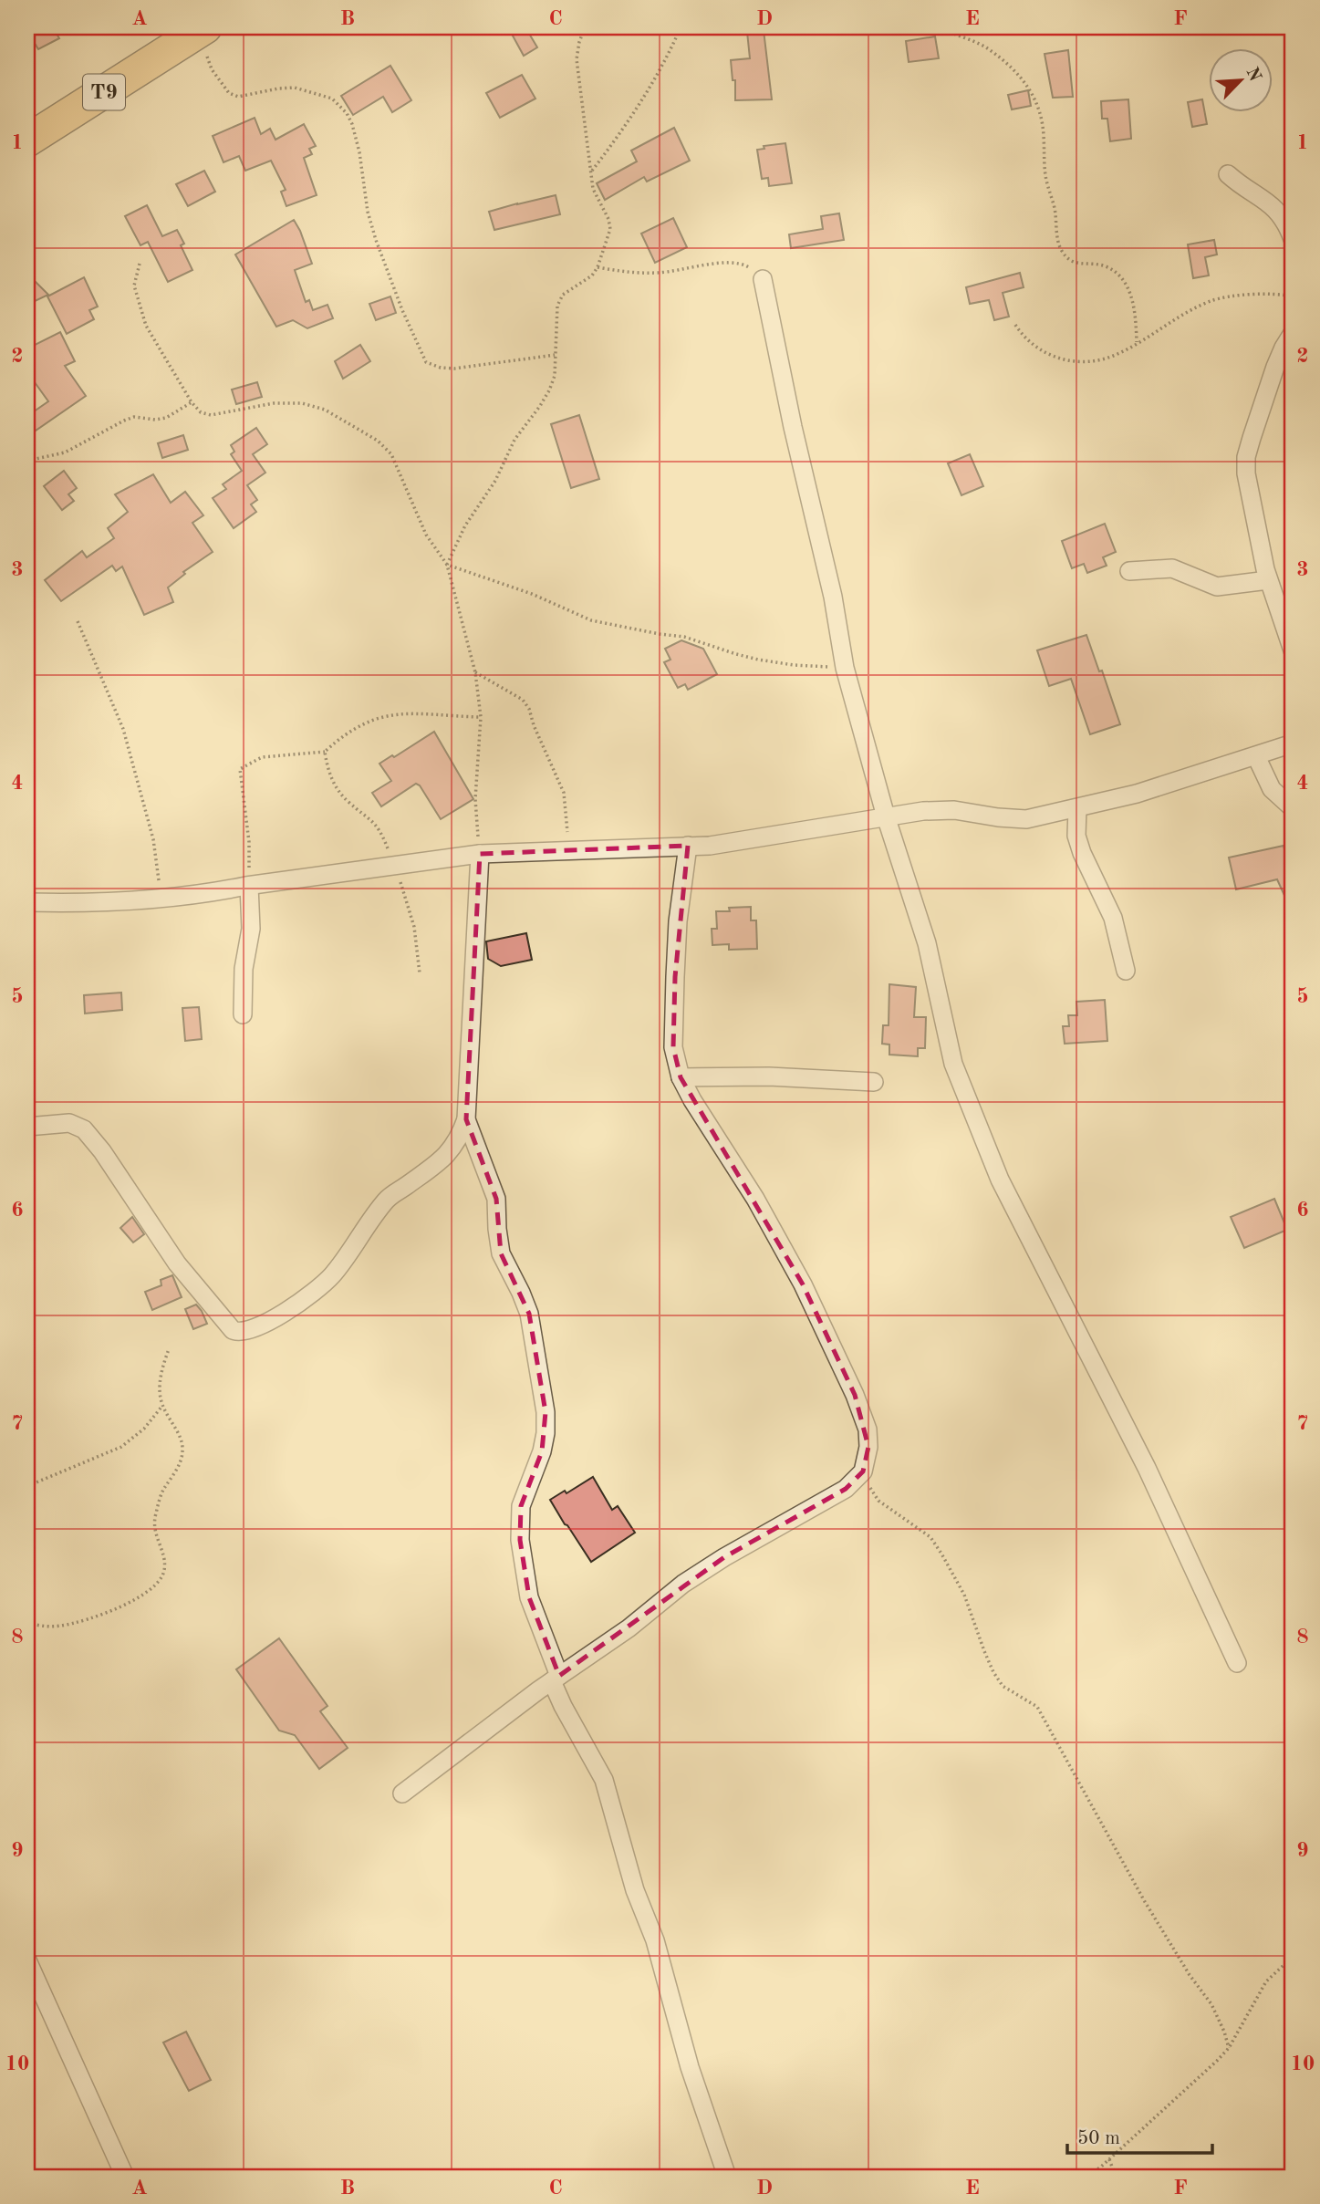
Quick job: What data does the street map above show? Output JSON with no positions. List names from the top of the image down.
{
  "streets": {
    "highway": ["T9"]
  },
  "scale_bar": "50 m",
  "north": "top right",
  "grid": {
    "columns": [
      "A",
      "B",
      "C",
      "D",
      "E",
      "F"
    ],
    "rows": [
      "1",
      "2",
      "3",
      "4",
      "5",
      "6",
      "7",
      "8",
      "9",
      "10"
    ]
  }
}
